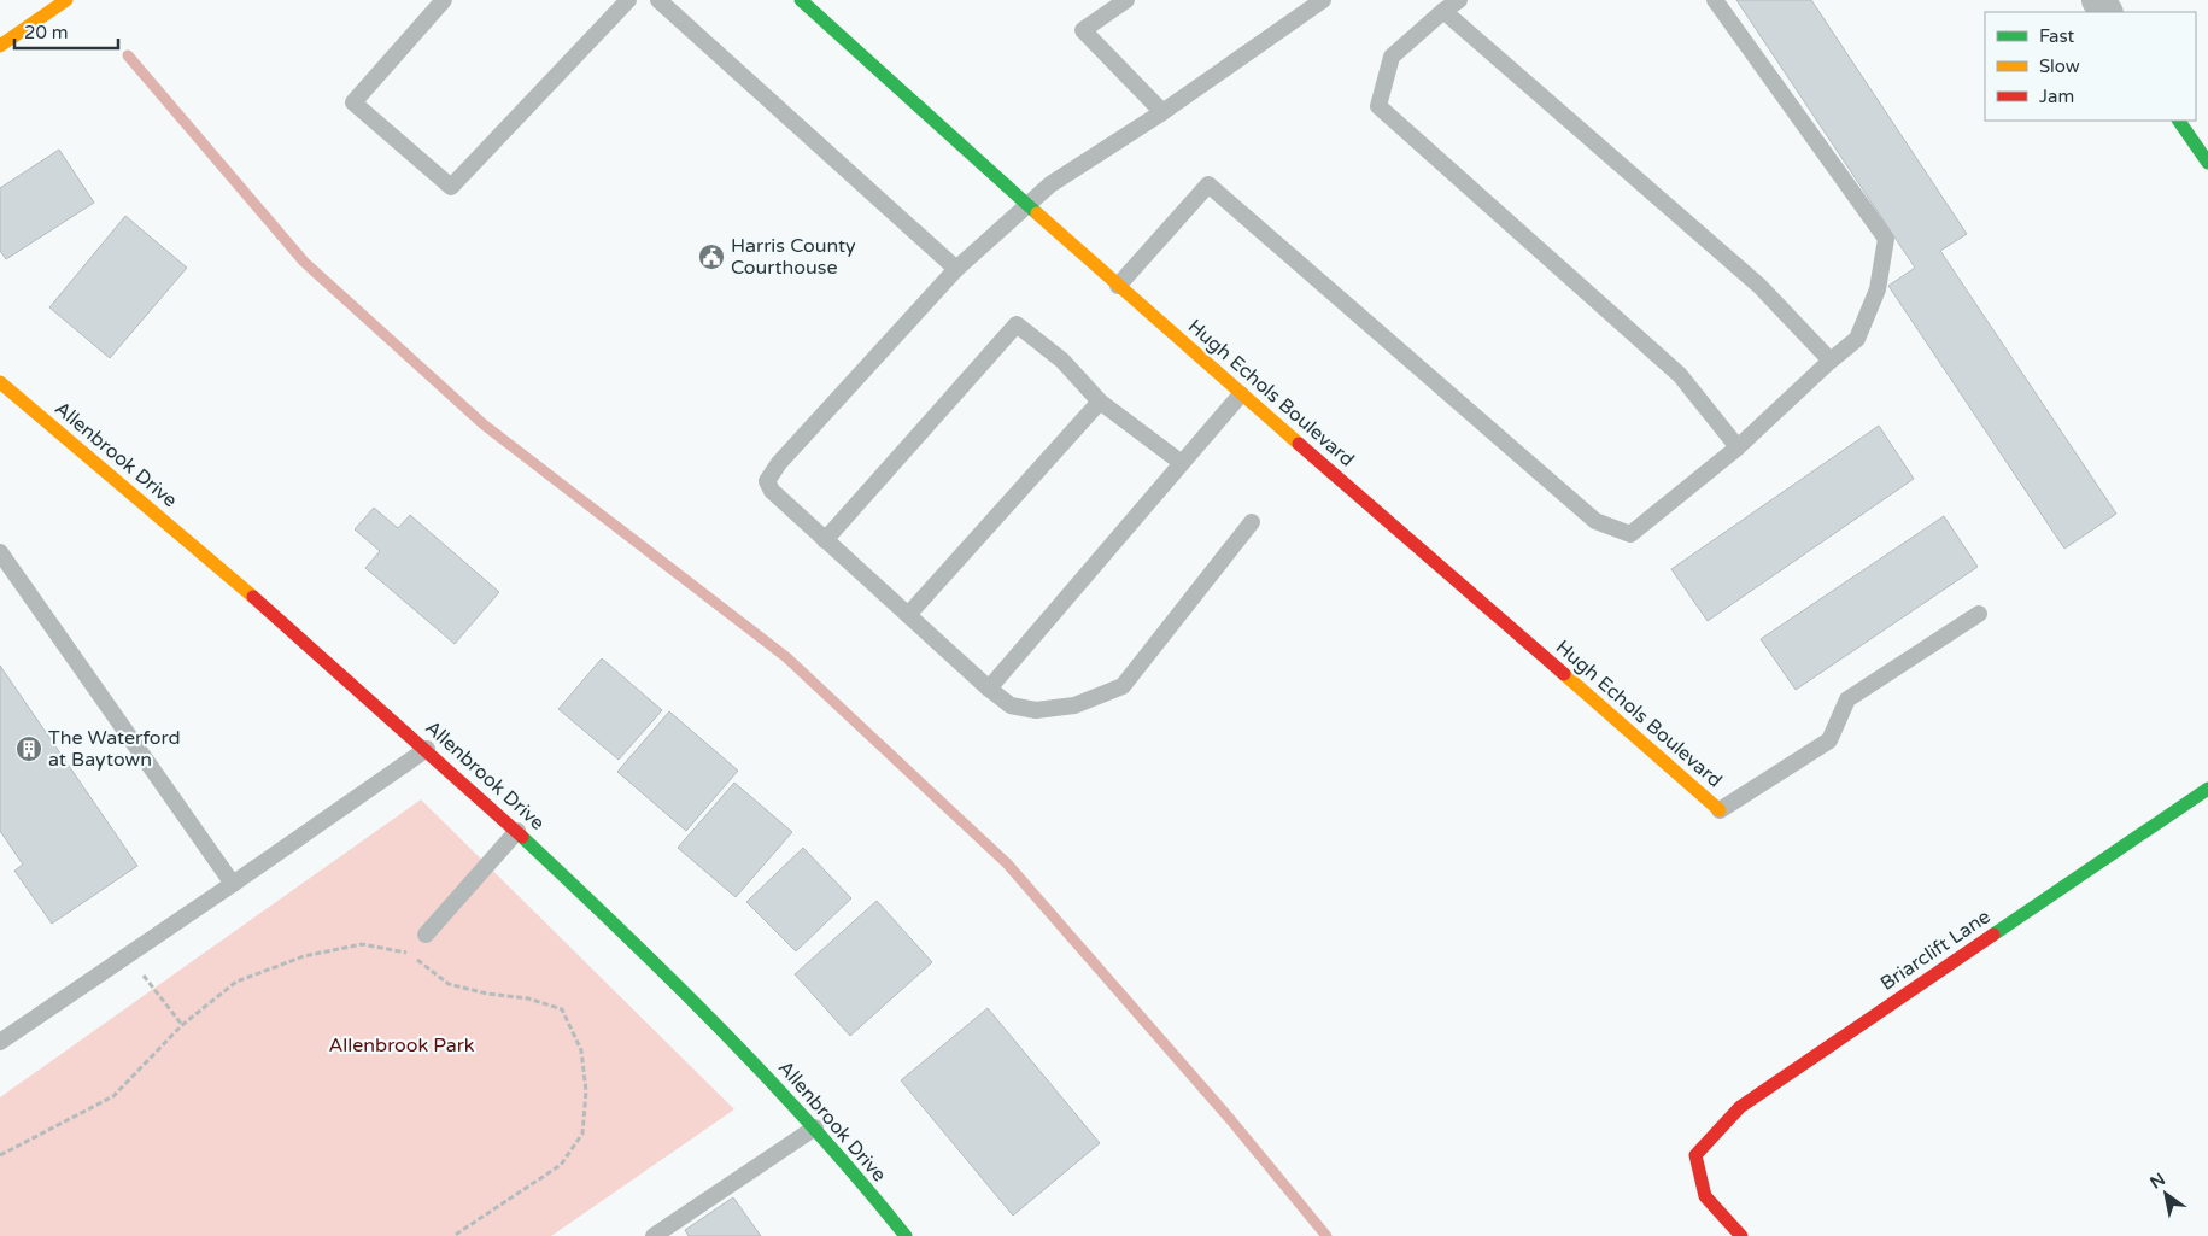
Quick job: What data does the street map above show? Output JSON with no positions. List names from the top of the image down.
{
  "streets": {
    "street": ["Hugh Echols Boulevard", "Allenbrook Drive", "Briarclift Lane"]
  },
  "parks": ["Allenbrook Park"],
  "places": {
    "public building": ["Harris County Courthouse"],
    "building": ["The Waterford at Baytown"]
  },
  "legend": ["Fast", "Slow", "Jam"],
  "scale_bar": "20 m",
  "north": "top left"
}
